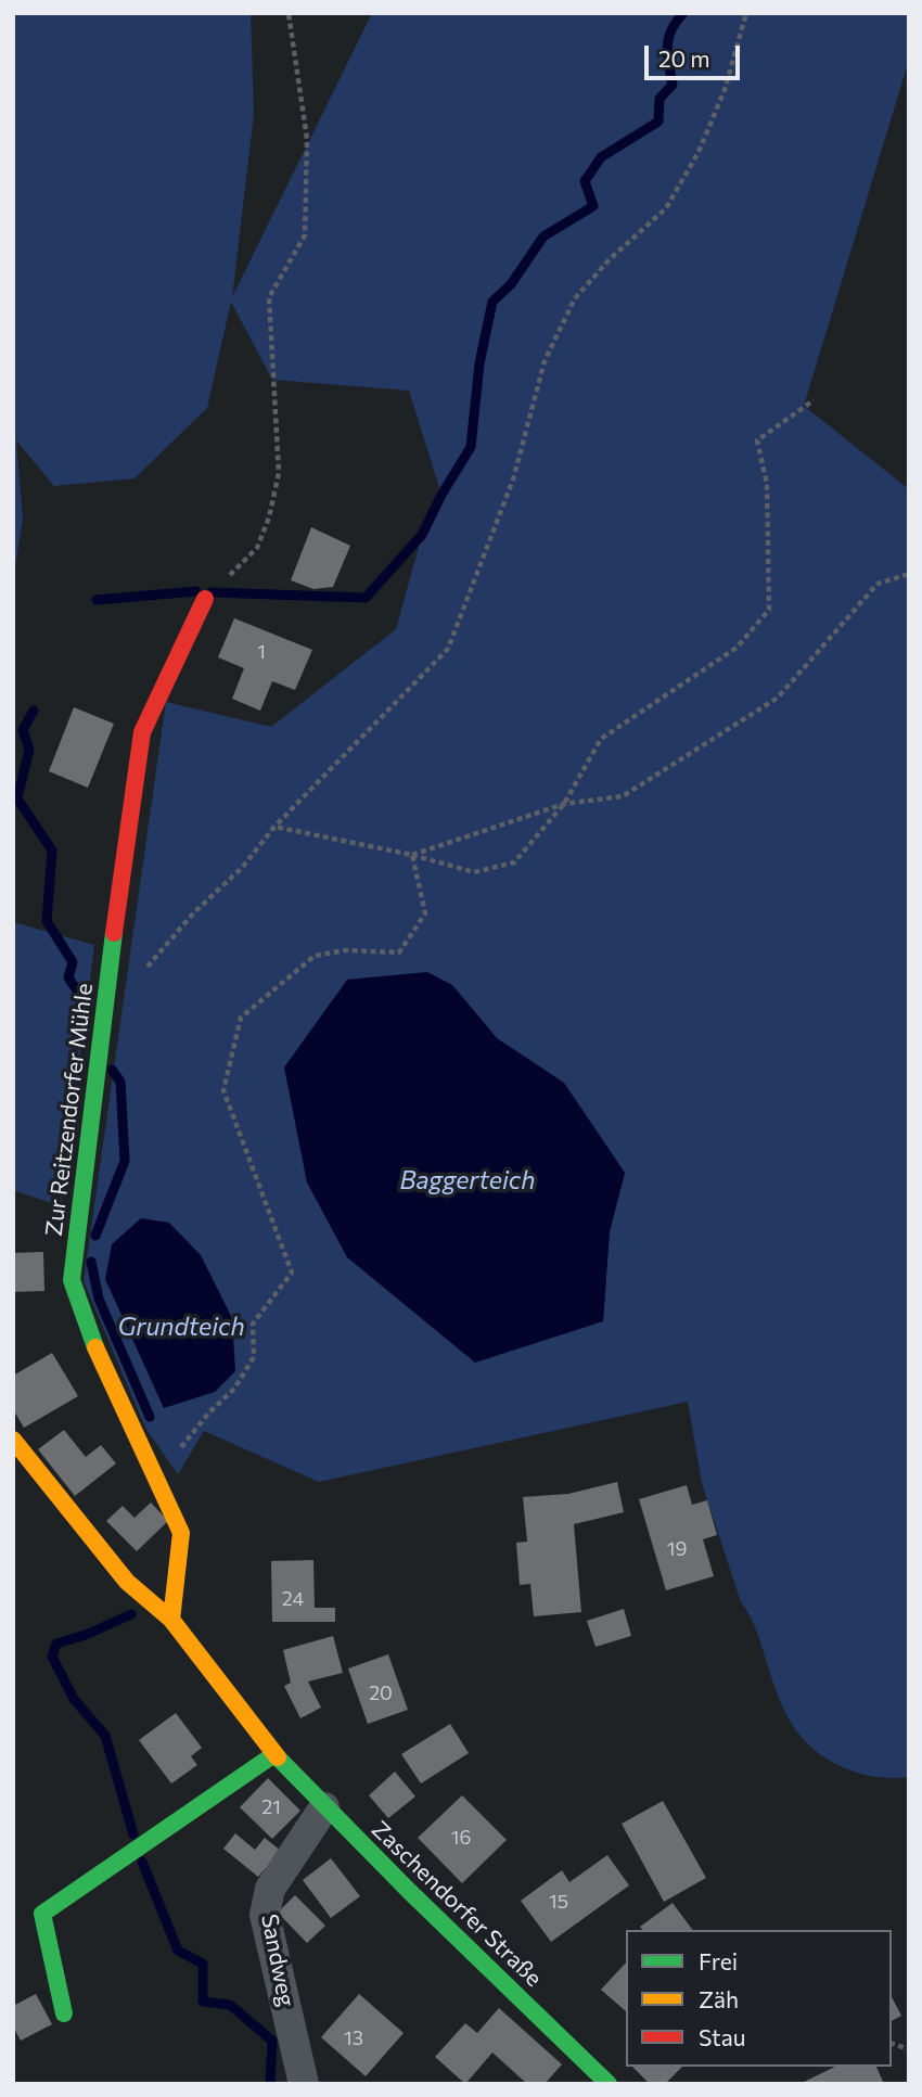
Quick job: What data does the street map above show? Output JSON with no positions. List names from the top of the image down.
{
  "streets": {
    "street": ["Zur Reitzendorfer Mühle", "Zaschendorfer Straße", "Sandweg"]
  },
  "crossings": [
    ["Zur Reitzendorfer Mühle", "Zaschendorfer Straße"],
    ["Zaschendorfer Straße", "Sandweg"]
  ],
  "water": ["Baggerteich", "Grundteich"],
  "house_numbers": [
    "1",
    "19",
    "24",
    "20",
    "21",
    "16",
    "15",
    "13"
  ],
  "legend": ["Frei", "Zäh", "Stau"],
  "scale_bar": "20 m"
}
